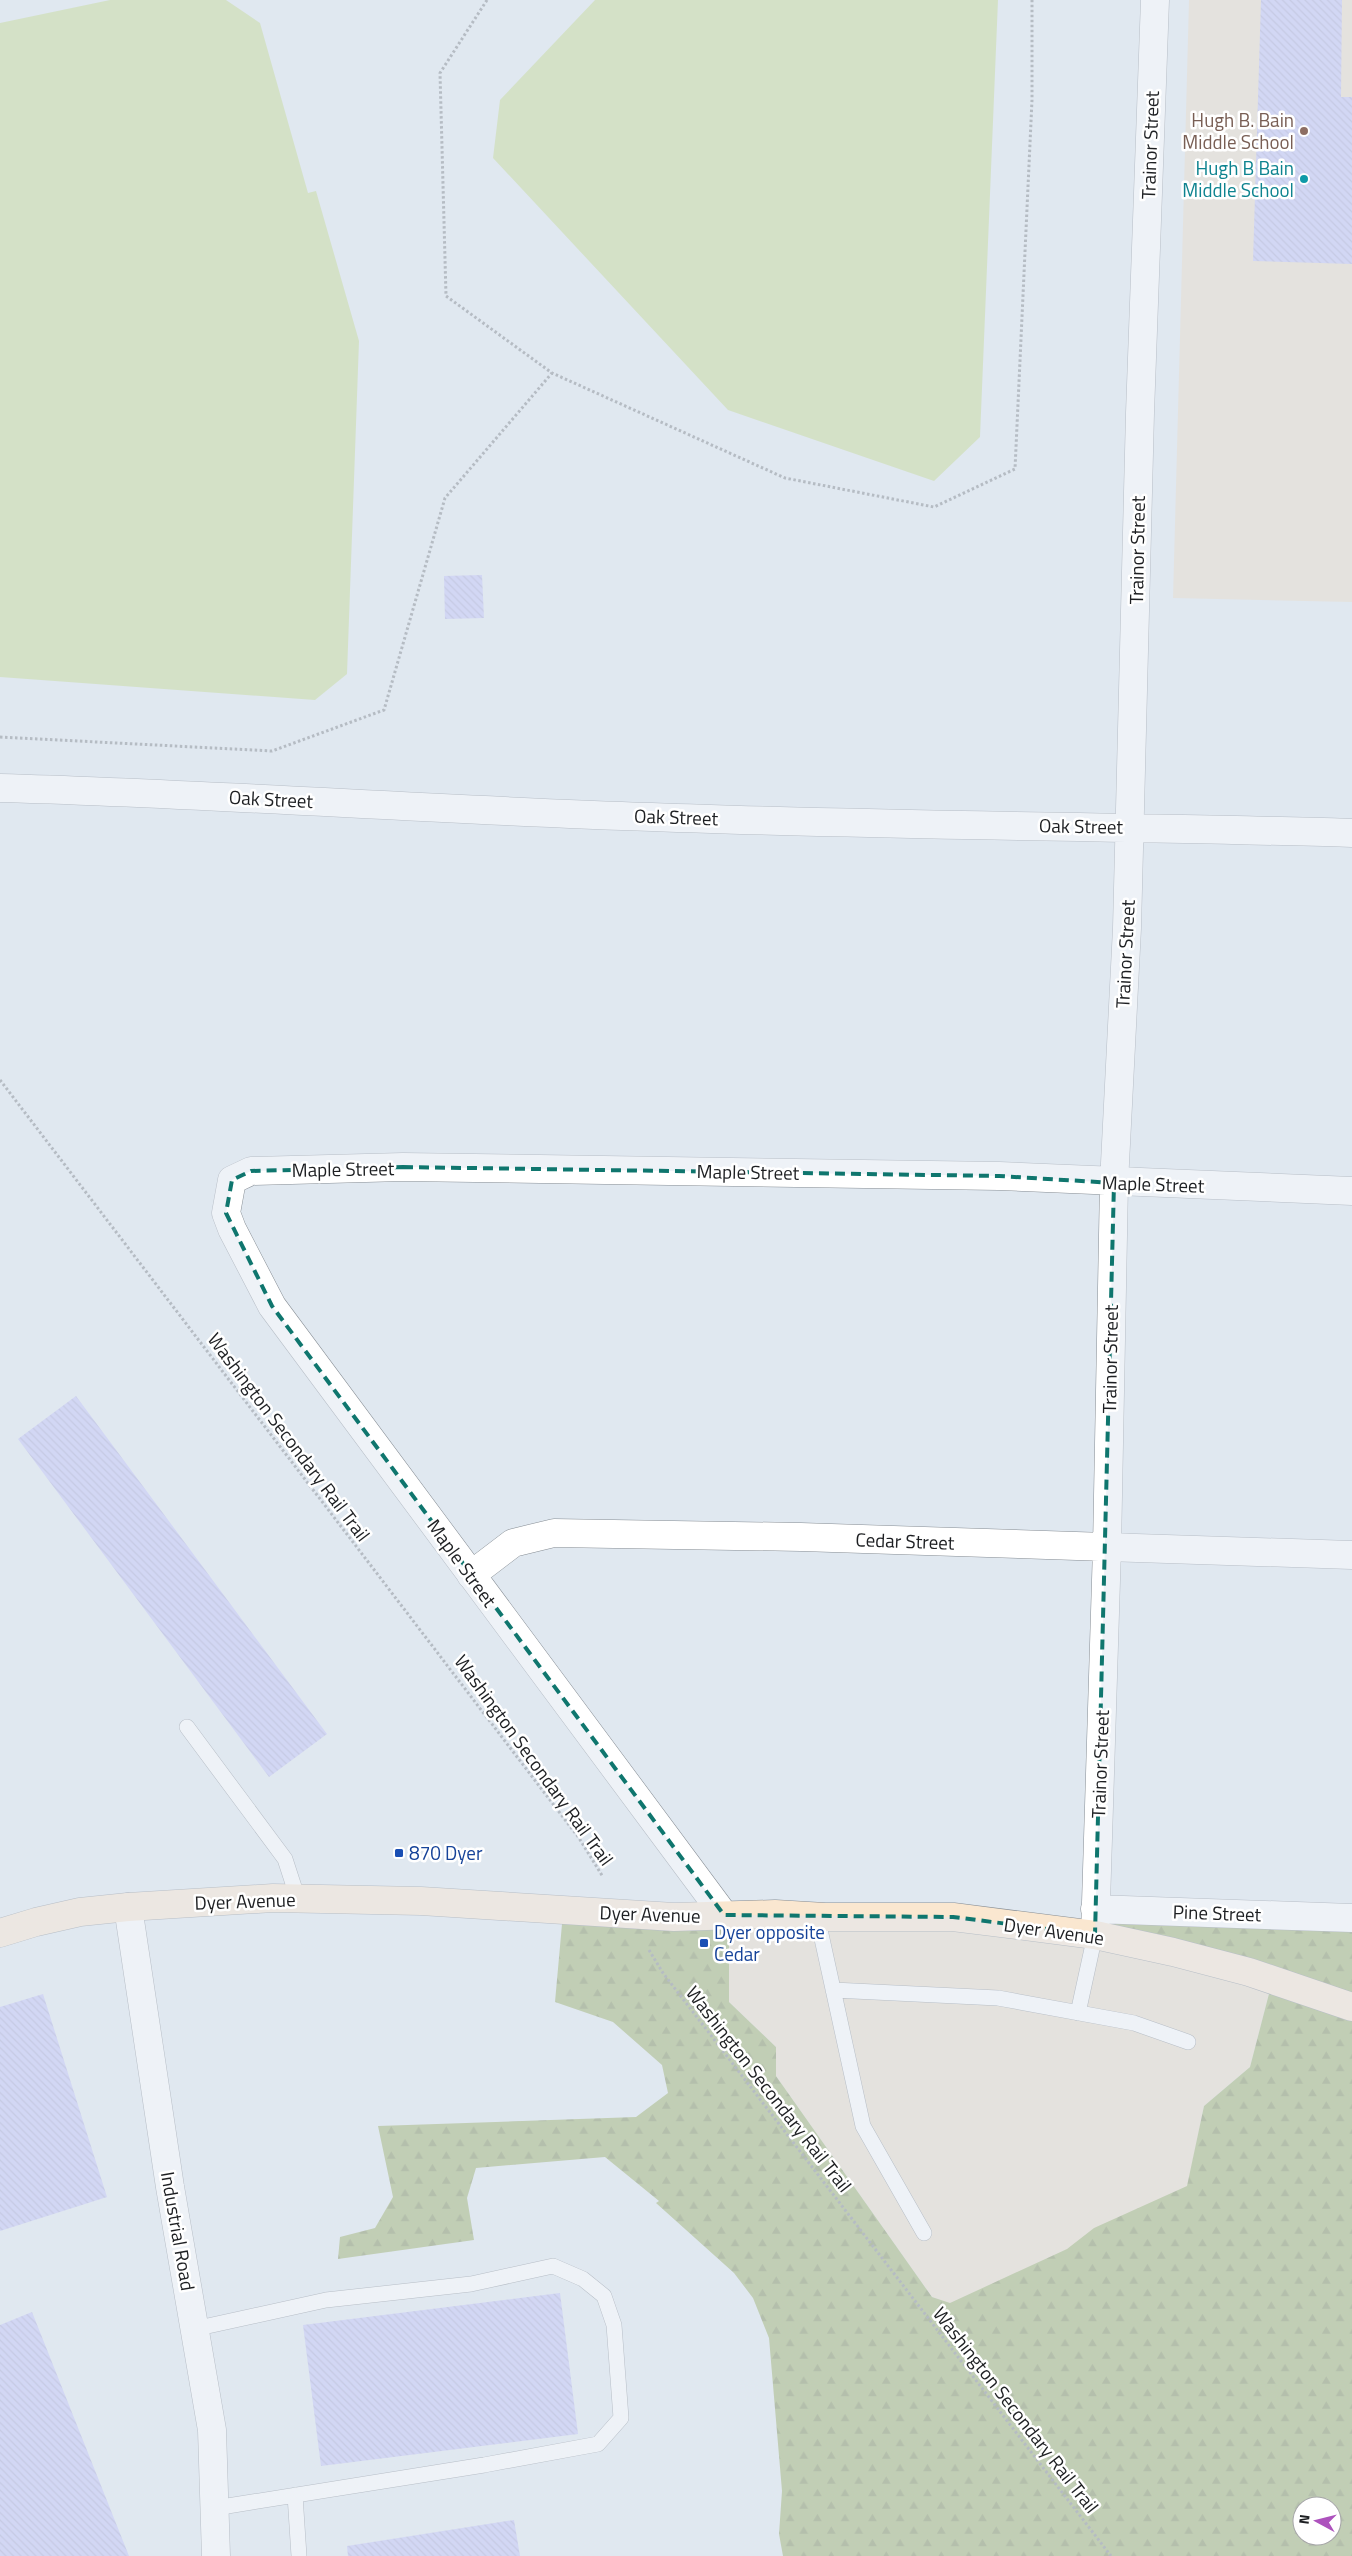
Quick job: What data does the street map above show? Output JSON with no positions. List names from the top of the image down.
{
  "streets": {
    "main road": ["Dyer Avenue"],
    "street": [
      "Trainor Street",
      "Oak Street",
      "Maple Street",
      "Cedar Street",
      "Pine Street",
      "Industrial Road"
    ],
    "path": ["Washington Secondary Rail Trail"]
  },
  "crossings": [
    ["Trainor Street", "Oak Street"],
    ["Trainor Street", "Maple Street"],
    ["Trainor Street", "Cedar Street"],
    ["Trainor Street", "Dyer Avenue"],
    ["Trainor Street", "Pine Street"],
    ["Maple Street", "Cedar Street"],
    ["Maple Street", "Dyer Avenue"],
    ["Washington Secondary Rail Trail", "Dyer Avenue"],
    ["Dyer Avenue", "Pine Street"],
    ["Dyer Avenue", "Industrial Road"]
  ],
  "places": {
    "other": ["Hugh B. Bain Middle School", "Hugh B Bain Middle School"],
    "transit": ["870 Dyer", "Dyer opposite Cedar"]
  },
  "north": "left"
}
